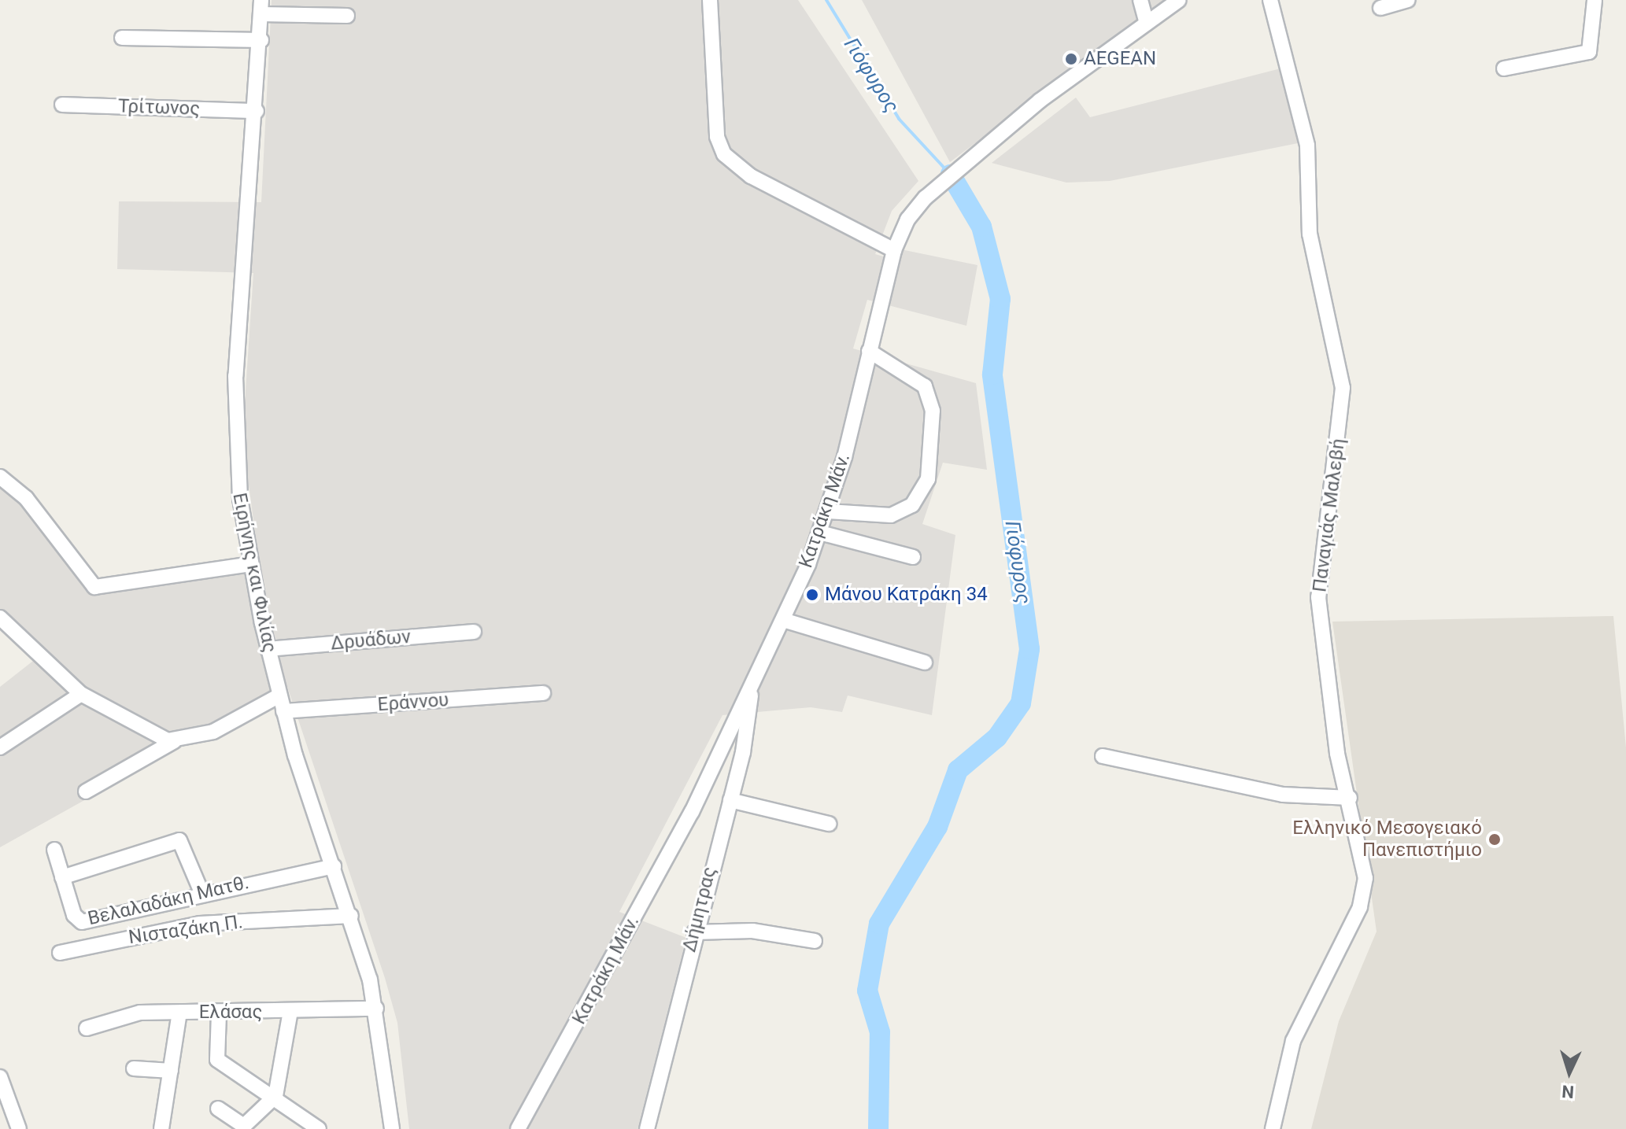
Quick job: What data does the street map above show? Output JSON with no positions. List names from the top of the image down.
{
  "streets": {
    "street": [
      "Τρίτωνος",
      "Κατράκη Μάν.",
      "Παναγιάς Μαλεβή",
      "Ειρήνης και Φιλίας",
      "Δρυάδων",
      "Εράννου",
      "Βελαλαδάκη Ματθ.",
      "Δήμητρας",
      "Νισταζάκη Π.",
      "Ελάσας"
    ]
  },
  "crossings": [
    ["Τρίτωνος", "Ειρήνης και Φιλίας"],
    ["Κατράκη Μάν.", "Δήμητρας"],
    ["Ειρήνης και Φιλίας", "Δρυάδων"],
    ["Ειρήνης και Φιλίας", "Εράννου"],
    ["Ειρήνης και Φιλίας", "Βελαλαδάκη Ματθ."],
    ["Ειρήνης και Φιλίας", "Νισταζάκη Π."],
    ["Ειρήνης και Φιλίας", "Ελάσας"]
  ],
  "water": ["Γιόφυρος"],
  "places": ["AEGEAN", "Μάνου Κατράκη 34", "Ελληνικό Μεσογειακό Πανεπιστήμιο"],
  "north": "bottom"
}
